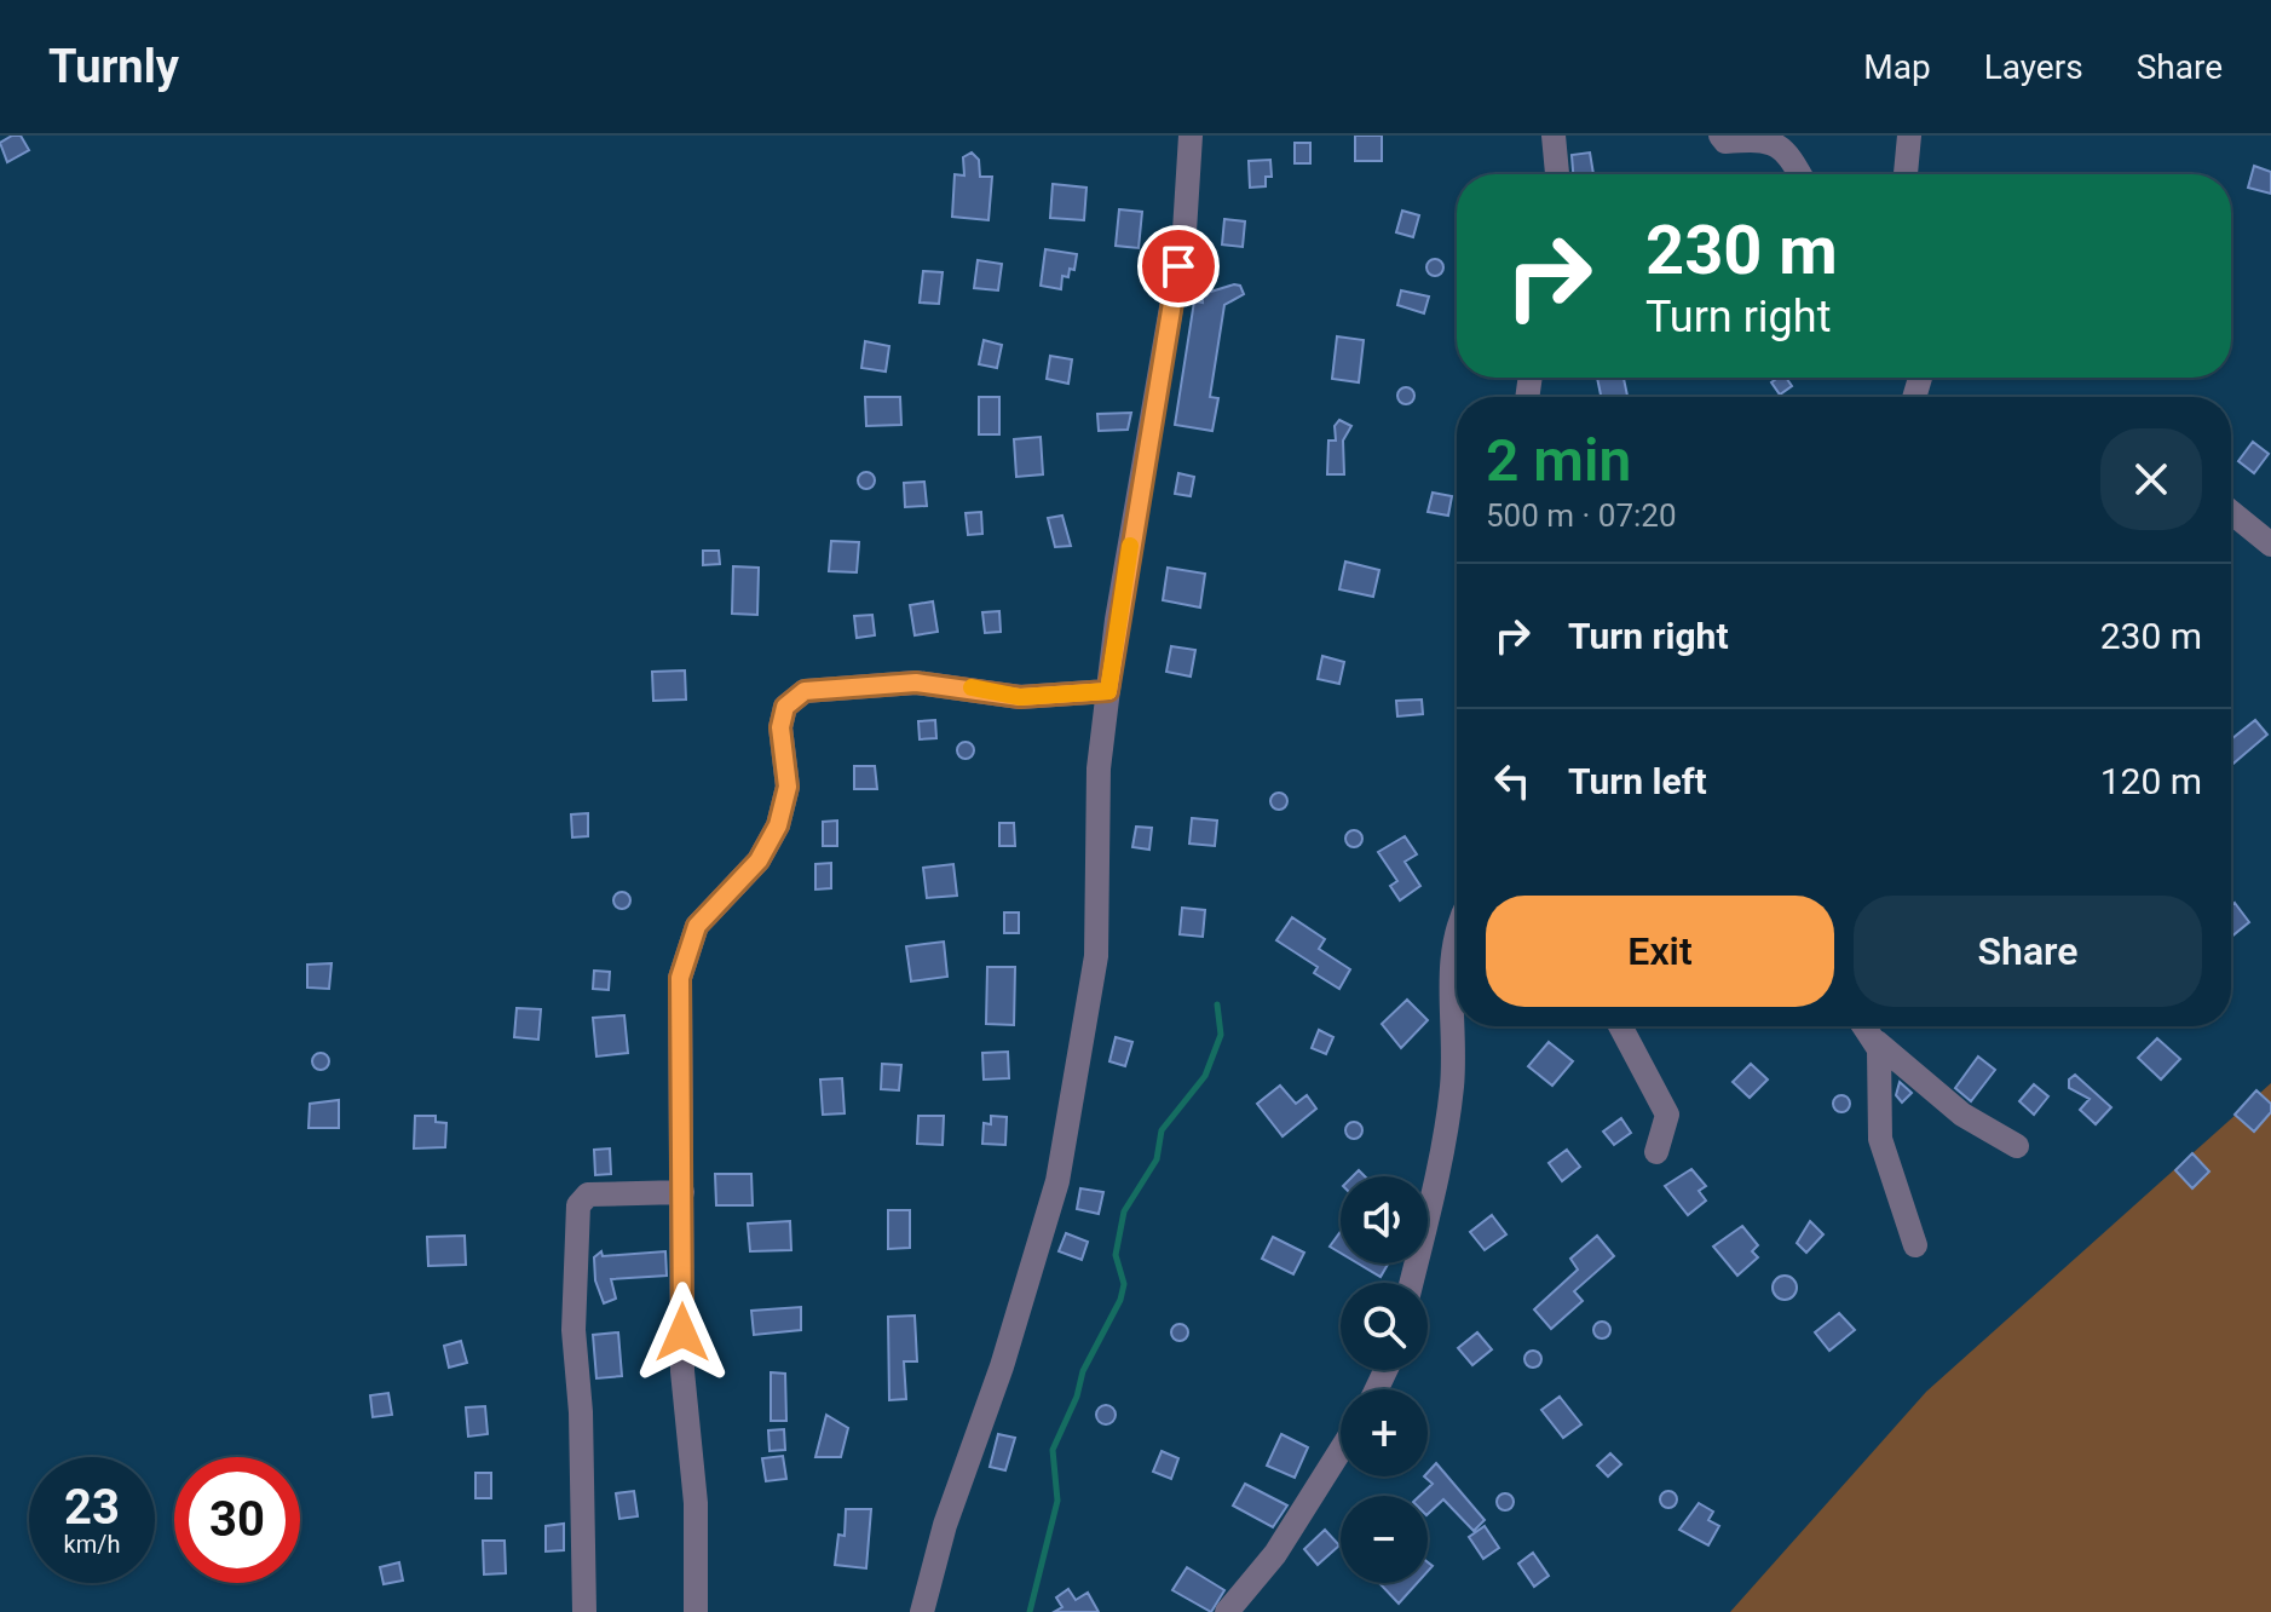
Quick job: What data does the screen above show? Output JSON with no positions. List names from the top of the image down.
{
  "page": {
    "header": "Turnly",
    "nav": ["Map", "Layers", "Share"],
    "turn": ["230 m", "Turn right"],
    "heading": ["2 min", "500 m · 07:20"],
    "list": [
      {
        "name": "Turn right",
        "value": "230 m"
      },
      {
        "name": "Turn left",
        "value": "120 m"
      }
    ],
    "buttons": ["Exit", "Share"],
    "map_buttons": ["+", "−"],
    "speed": "23 km/h",
    "limit": "30"
  }
}
